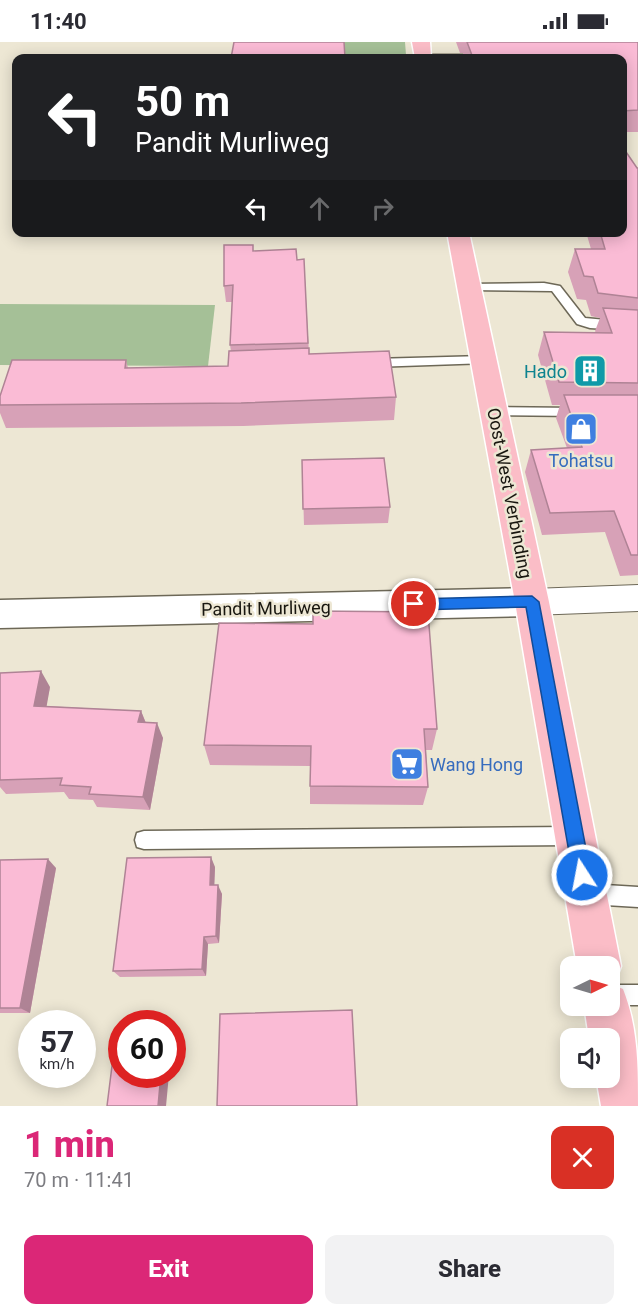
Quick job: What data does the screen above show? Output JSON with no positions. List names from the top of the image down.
{
  "streets": {
    "main road": ["Oost-West Verbinding"],
    "street": ["Pandit Murliweg"]
  },
  "crossings": [
    ["Oost-West Verbinding", "Pandit Murliweg"]
  ],
  "places": {
    "building": ["Hado"],
    "shop": ["Tohatsu"],
    "supermarket": ["Wang Hong"]
  },
  "north": "right",
  "page": {
    "status": "11:40",
    "turn": ["50 m", "Pandit Murliweg"],
    "speed": "57 km/h",
    "limit": "60",
    "heading": ["1 min", "70 m · 11:41"],
    "buttons": ["Exit", "Share"]
  }
}
